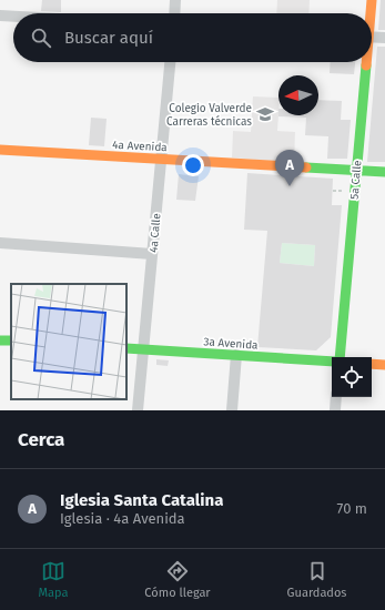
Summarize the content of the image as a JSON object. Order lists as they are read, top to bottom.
{
  "streets": {
    "street": [
      "4a Avenida",
      "5a Calle",
      "4a Calle",
      "3a Avenida"
    ]
  },
  "crossings": [
    ["4a Avenida", "5a Calle"],
    ["4a Avenida", "4a Calle"],
    ["4a Calle", "3a Avenida"]
  ],
  "places": {
    "school or university": ["Colegio Valverde Carreras técnicas"]
  },
  "north": "left",
  "page": {
    "search": "Buscar aquí",
    "pins": "A",
    "heading": "Cerca",
    "list": [
      {
        "mark": "A",
        "name": "Iglesia Santa Catalina",
        "note": "Iglesia · 4a Avenida",
        "value": "70 m"
      }
    ],
    "nav": ["Mapa", "Cómo llegar", "Guardados"]
  }
}
